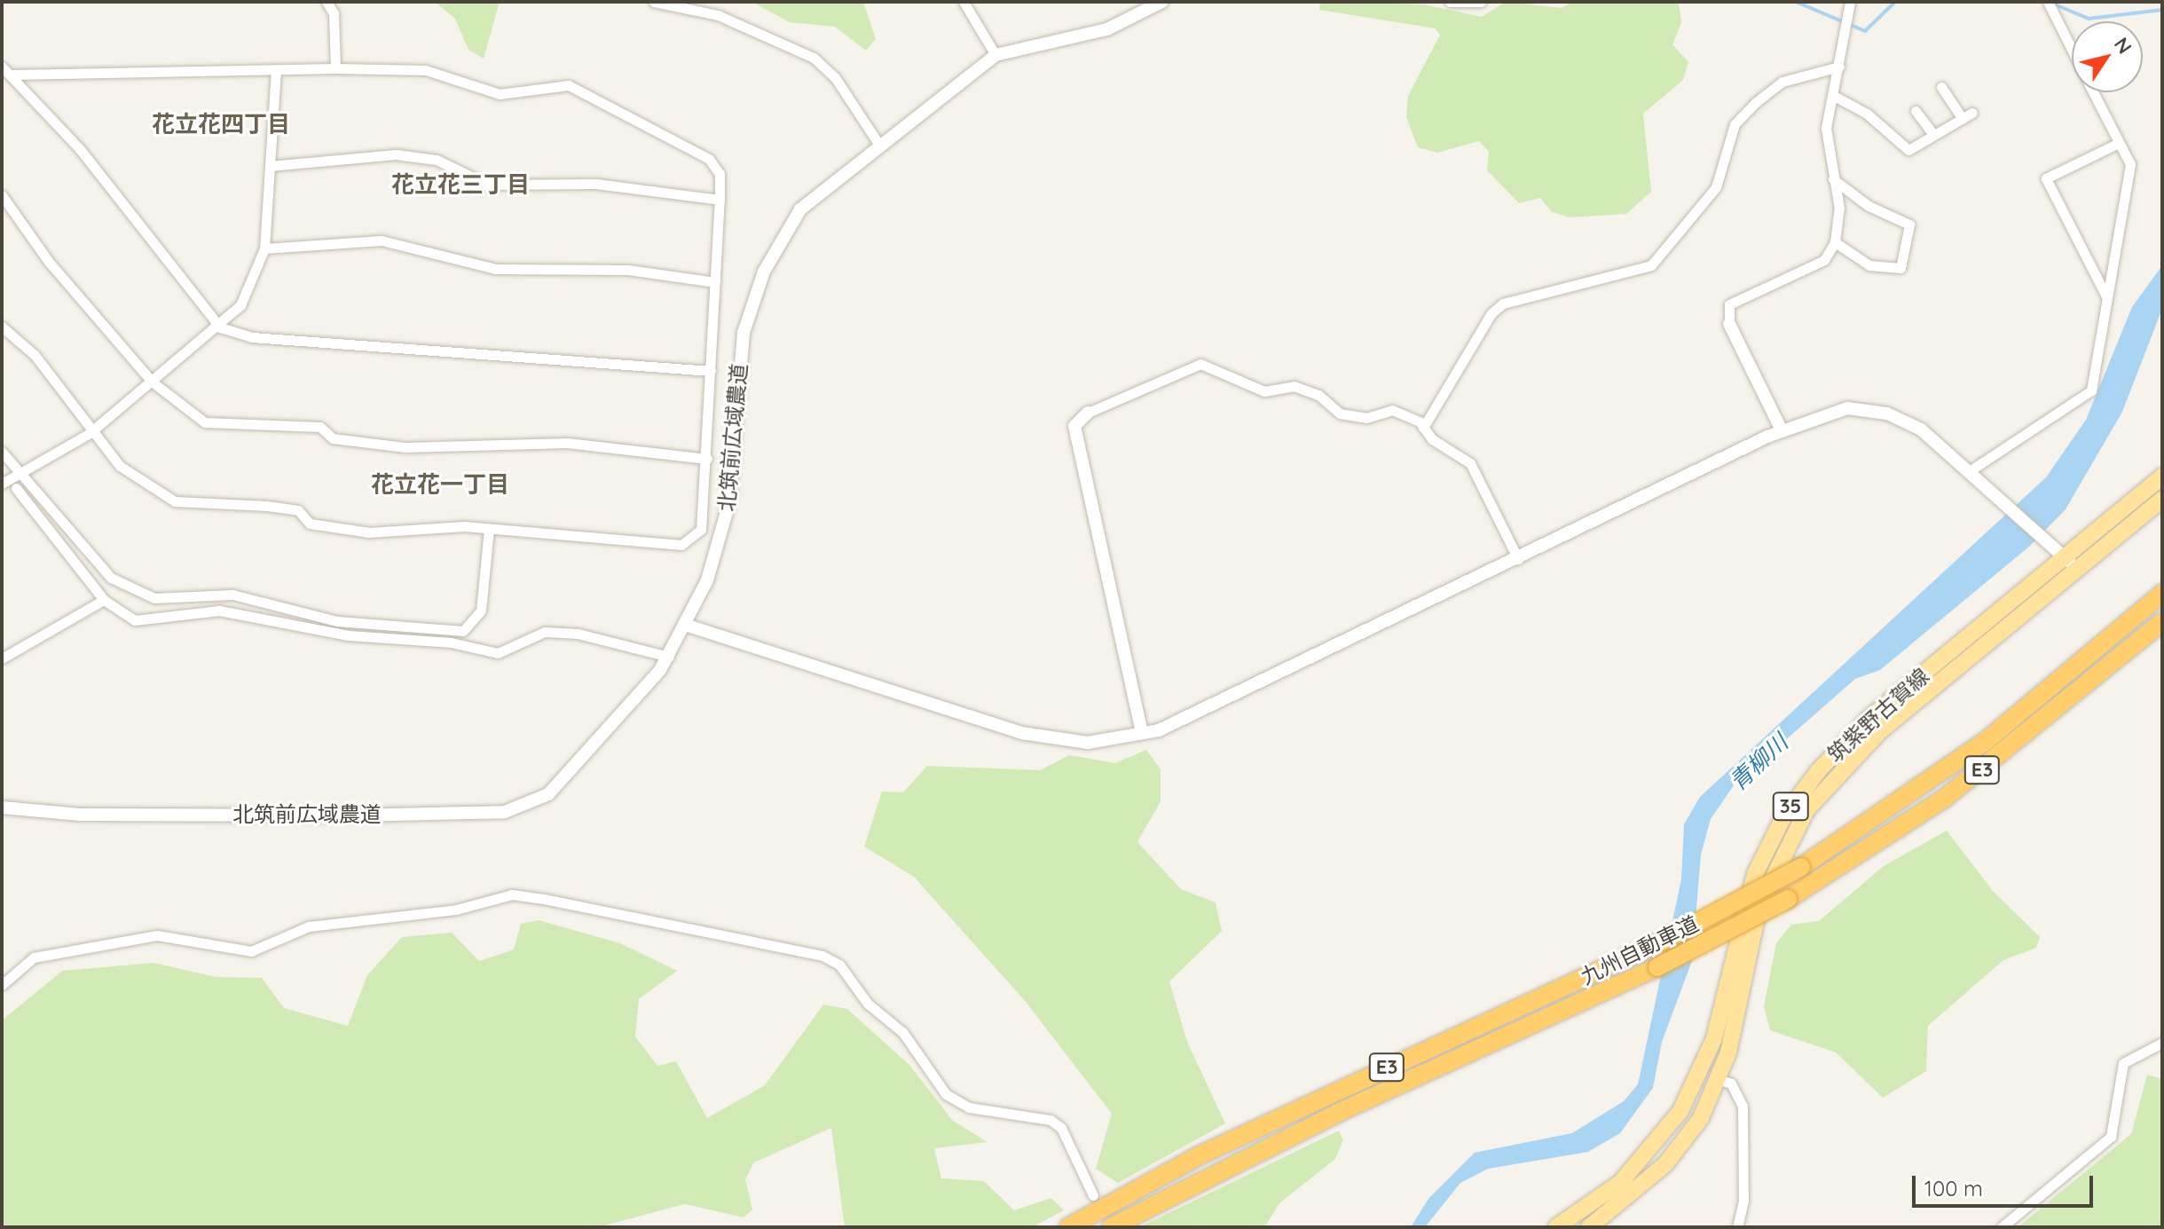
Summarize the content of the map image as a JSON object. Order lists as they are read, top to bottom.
{
  "streets": {
    "highway": ["E3", "九州自動車道"],
    "main road": ["筑紫野古賀線", "35"],
    "street": ["北筑前広域農道"]
  },
  "districts": ["花立花四丁目", "花立花三丁目", "花立花一丁目"],
  "water": ["青柳川"],
  "scale_bar": "100 m",
  "north": "top right"
}
